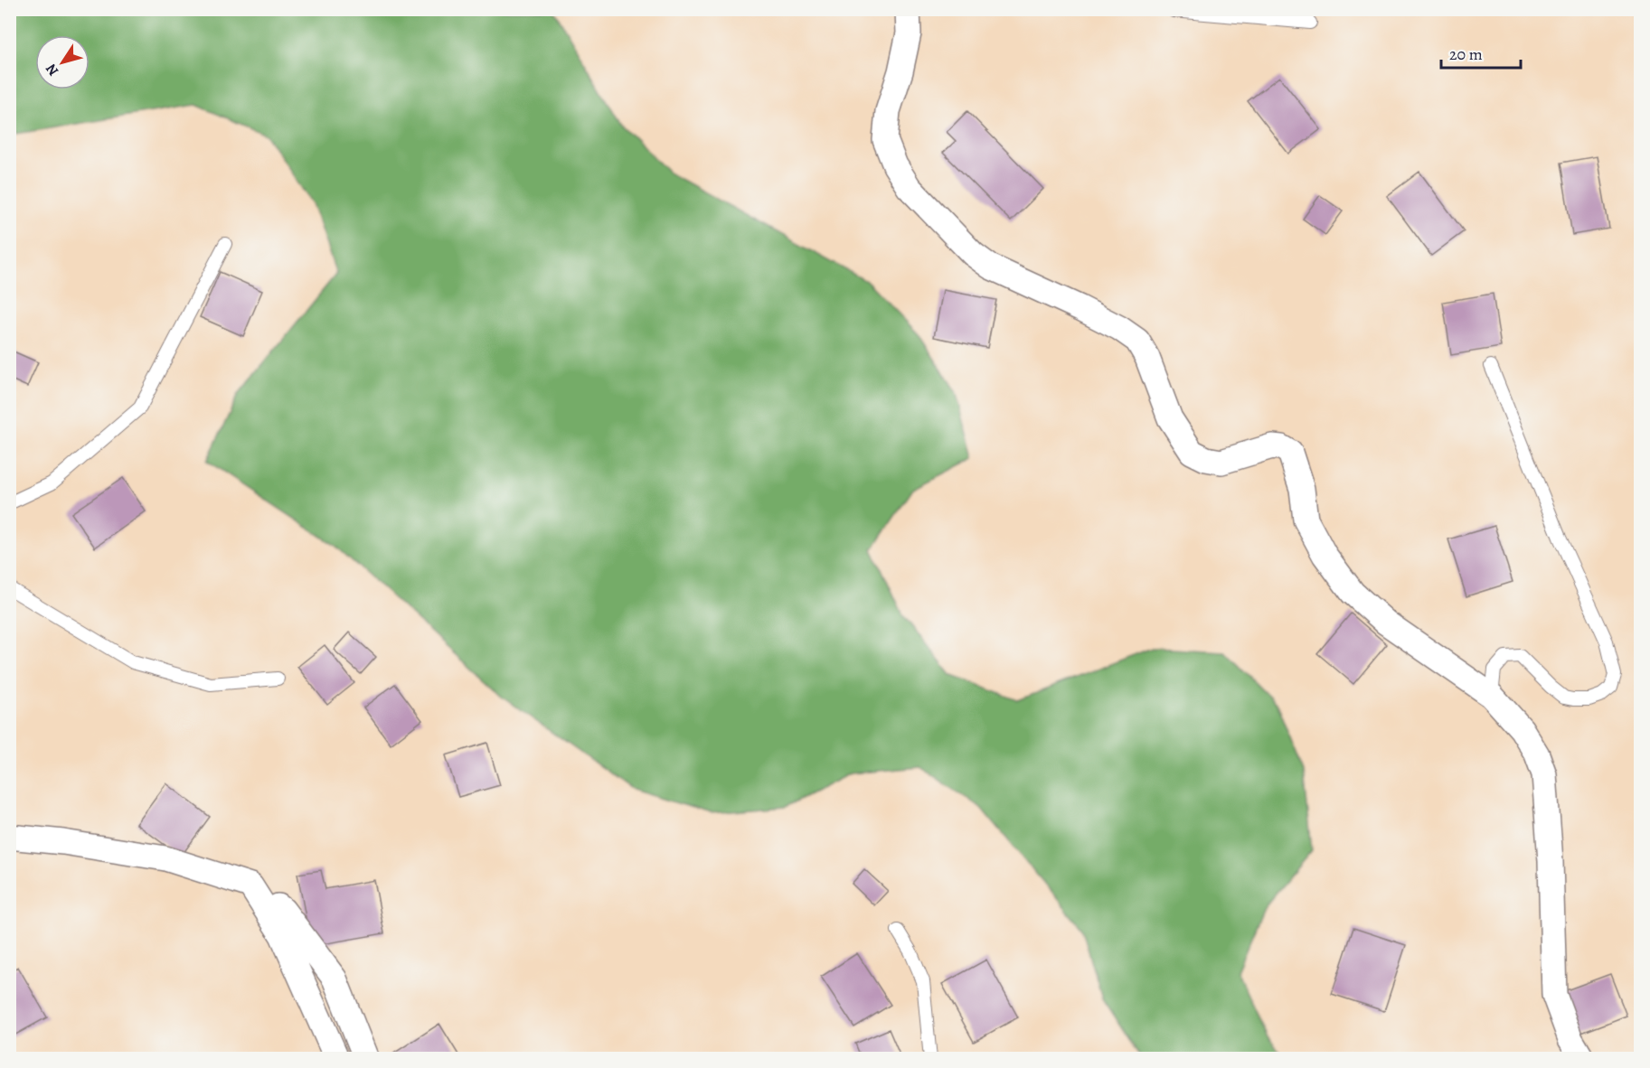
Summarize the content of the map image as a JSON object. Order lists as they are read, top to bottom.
{
  "scale_bar": "20 m",
  "north": "bottom left"
}
